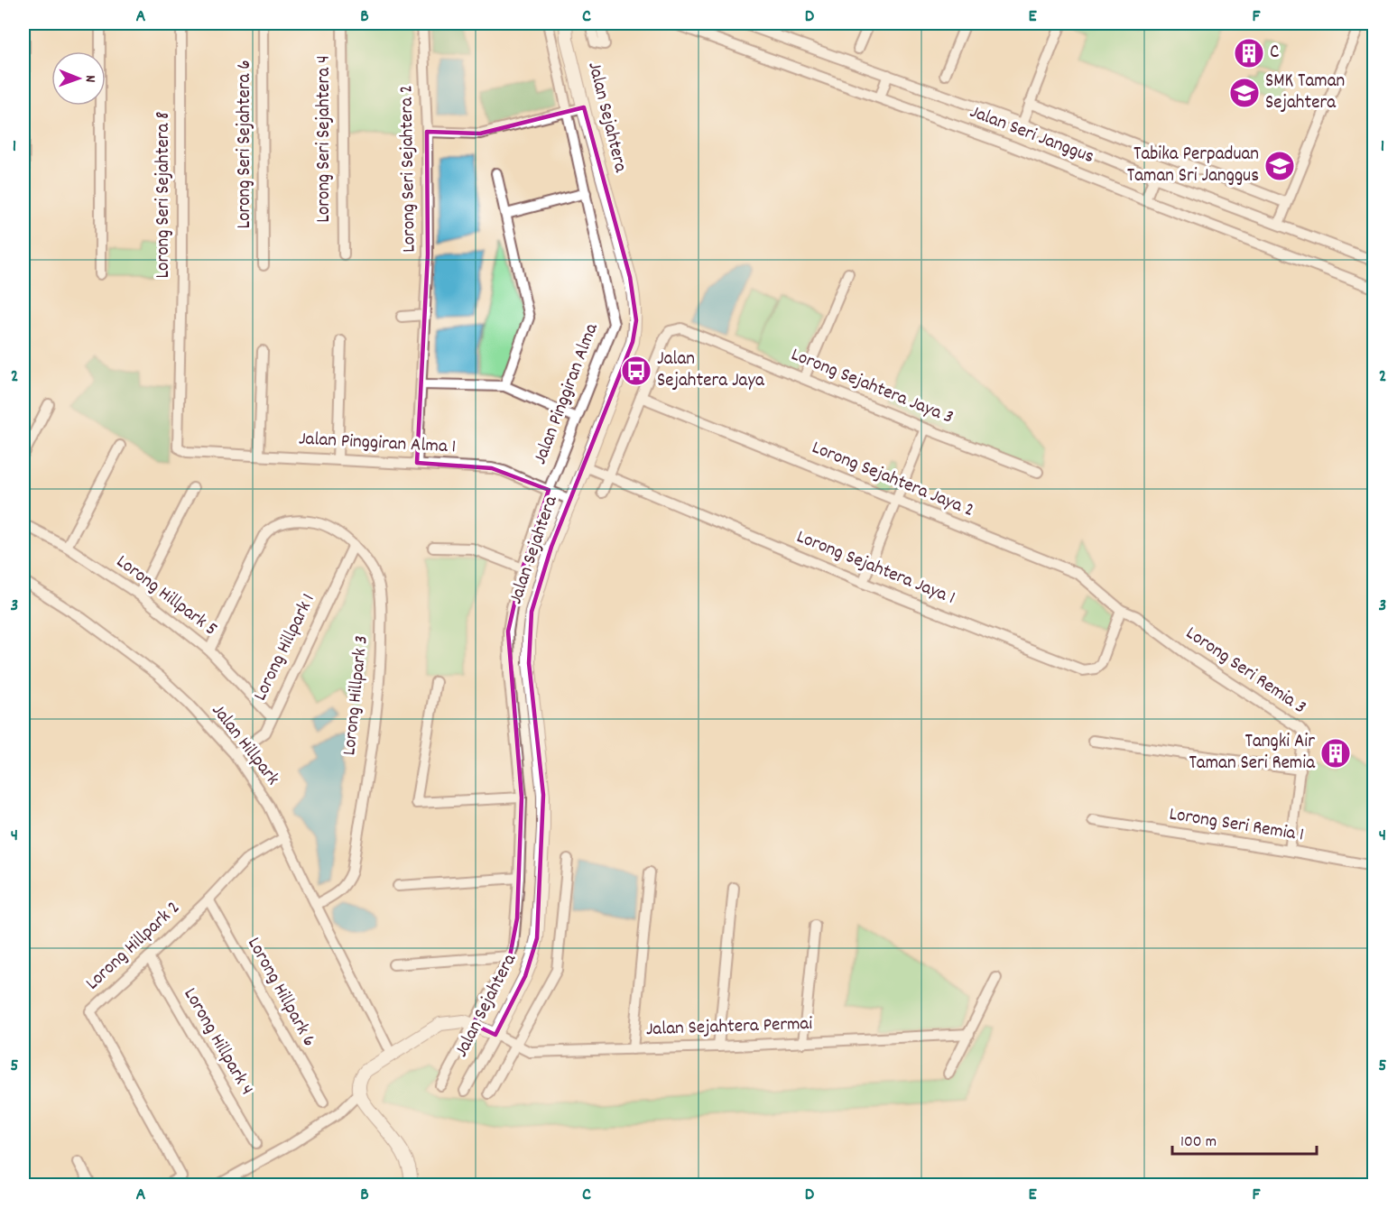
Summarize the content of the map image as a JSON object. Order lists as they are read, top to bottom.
{
  "streets": {
    "main road": ["Jalan Sejahtera"],
    "street": [
      "Jalan Seri Janggus",
      "Lorong Seri Sejahtera 4",
      "Lorong Seri Sejahtera 6",
      "Lorong Seri Sejahtera 2",
      "Lorong Seri Sejahtera 8",
      "Lorong Sejahtera Jaya 3",
      "Jalan Pinggiran Alma",
      "Jalan Pinggiran Alma 1",
      "Lorong Sejahtera Jaya 2",
      "Lorong Sejahtera Jaya 1",
      "Lorong Hillpark 5",
      "Lorong Hillpark 1",
      "Lorong Seri Remia 3",
      "Lorong Hillpark 3",
      "Jalan Hillpark",
      "Lorong Seri Remia 1",
      "Lorong Hillpark 2",
      "Lorong Hillpark 6",
      "Jalan Sejahtera Permai",
      "Lorong Hillpark 4"
    ]
  },
  "crossings": [
    ["Jalan Sejahtera", "Jalan Pinggiran Alma 1"],
    ["Jalan Sejahtera", "Lorong Sejahtera Jaya 1"],
    ["Jalan Sejahtera", "Jalan Sejahtera Permai"],
    ["Lorong Seri Sejahtera 2", "Jalan Pinggiran Alma 1"],
    ["Lorong Seri Sejahtera 8", "Jalan Pinggiran Alma 1"],
    ["Lorong Sejahtera Jaya 3", "Lorong Sejahtera Jaya 2"],
    ["Jalan Pinggiran Alma", "Jalan Pinggiran Alma 1"],
    ["Lorong Sejahtera Jaya 2", "Lorong Sejahtera Jaya 1"],
    ["Lorong Sejahtera Jaya 2", "Lorong Seri Remia 3"],
    ["Lorong Sejahtera Jaya 1", "Lorong Seri Remia 3"],
    ["Lorong Hillpark 5", "Lorong Hillpark 1"],
    ["Lorong Hillpark 5", "Lorong Hillpark 3"],
    ["Lorong Hillpark 1", "Lorong Hillpark 3"],
    ["Lorong Hillpark 1", "Jalan Hillpark"],
    ["Lorong Seri Remia 3", "Lorong Seri Remia 1"],
    ["Lorong Hillpark 3", "Jalan Hillpark"],
    ["Jalan Hillpark", "Lorong Hillpark 2"],
    ["Lorong Hillpark 2", "Lorong Hillpark 6"],
    ["Lorong Hillpark 2", "Lorong Hillpark 4"]
  ],
  "places": {
    "building": ["C", "Tangki Air Taman Seri Remia"],
    "school or university": ["SMK Taman Sejahtera", "Tabika Perpaduan Taman Sri Janggus"],
    "bus stop": ["Jalan Sejahtera Jaya"]
  },
  "scale_bar": "100 m",
  "north": "right",
  "grid": {
    "columns": [
      "A",
      "B",
      "C",
      "D",
      "E",
      "F"
    ],
    "rows": [
      "1",
      "2",
      "3",
      "4",
      "5"
    ]
  }
}
